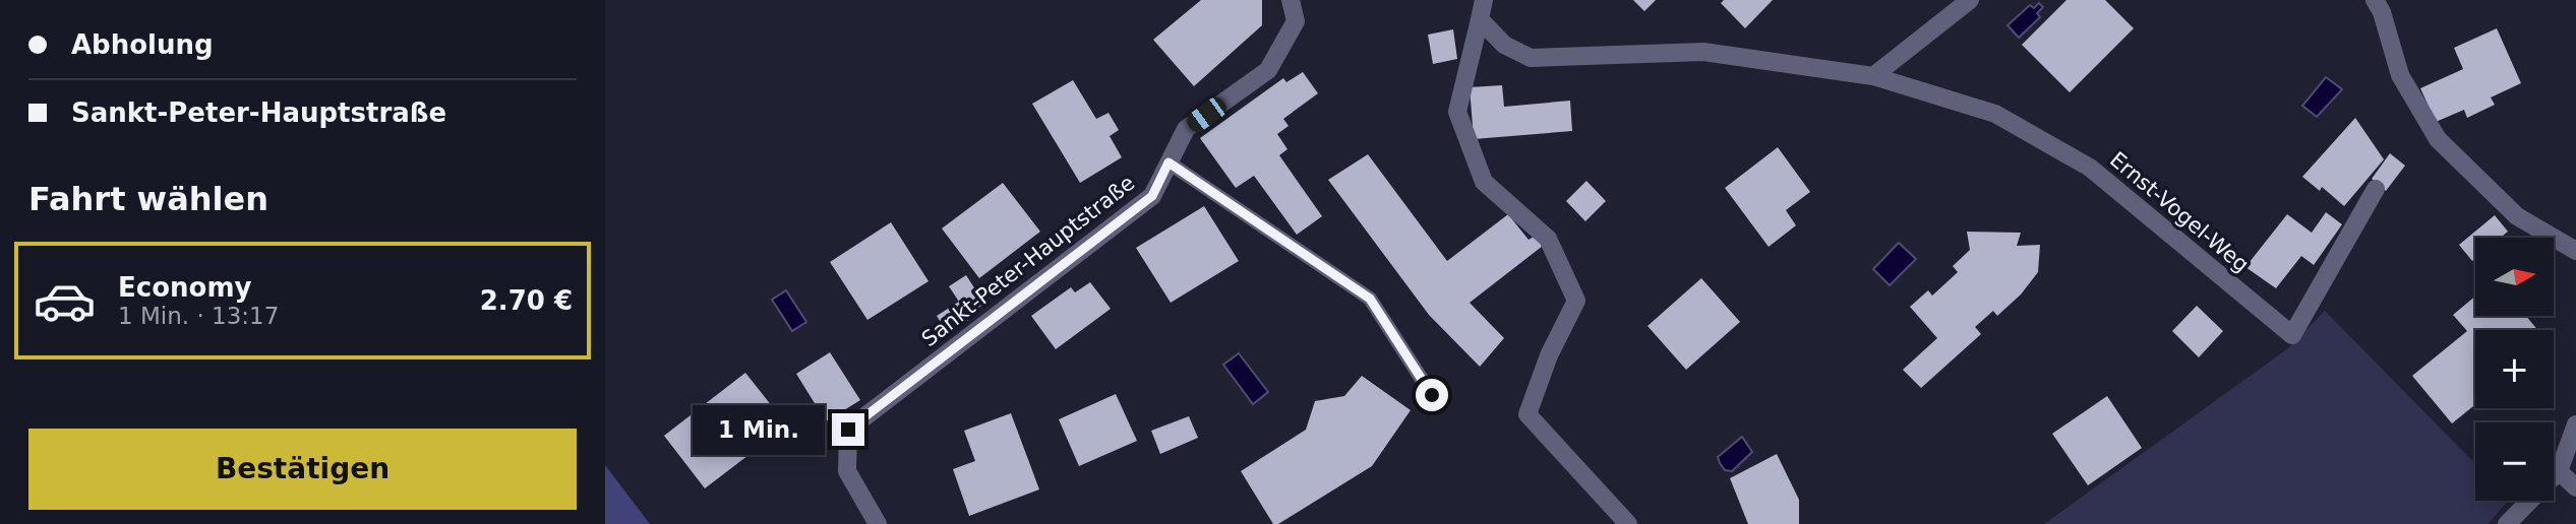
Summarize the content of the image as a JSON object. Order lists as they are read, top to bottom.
{
  "streets": {
    "street": ["Ernst-Vogel-Weg", "Sankt-Peter-Hauptstraße"]
  },
  "north": "right",
  "page": {
    "banner": ["Abholung", "Sankt-Peter-Hauptstraße"],
    "heading": "Fahrt wählen",
    "map_buttons": ["+", "−"],
    "list": [
      {
        "name": "Economy",
        "note": "1 Min. · 13:17",
        "value": "2.70 €"
      }
    ],
    "bubble": "1 Min.",
    "buttons": "Bestätigen"
  }
}
